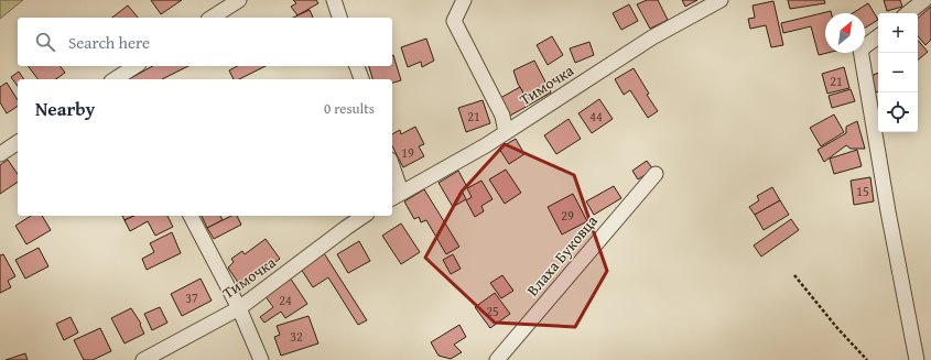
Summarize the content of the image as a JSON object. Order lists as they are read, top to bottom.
{
  "streets": {
    "street": ["Тимочка", "Влаха Буковца"]
  },
  "house_numbers": [
    "21",
    "21",
    "44",
    "19",
    "15",
    "29",
    "37",
    "24",
    "25",
    "32"
  ],
  "north": "top right",
  "page": {
    "map_buttons": ["+", "−"],
    "search": "Search here",
    "heading": ["Nearby", "0 results"]
  }
}
